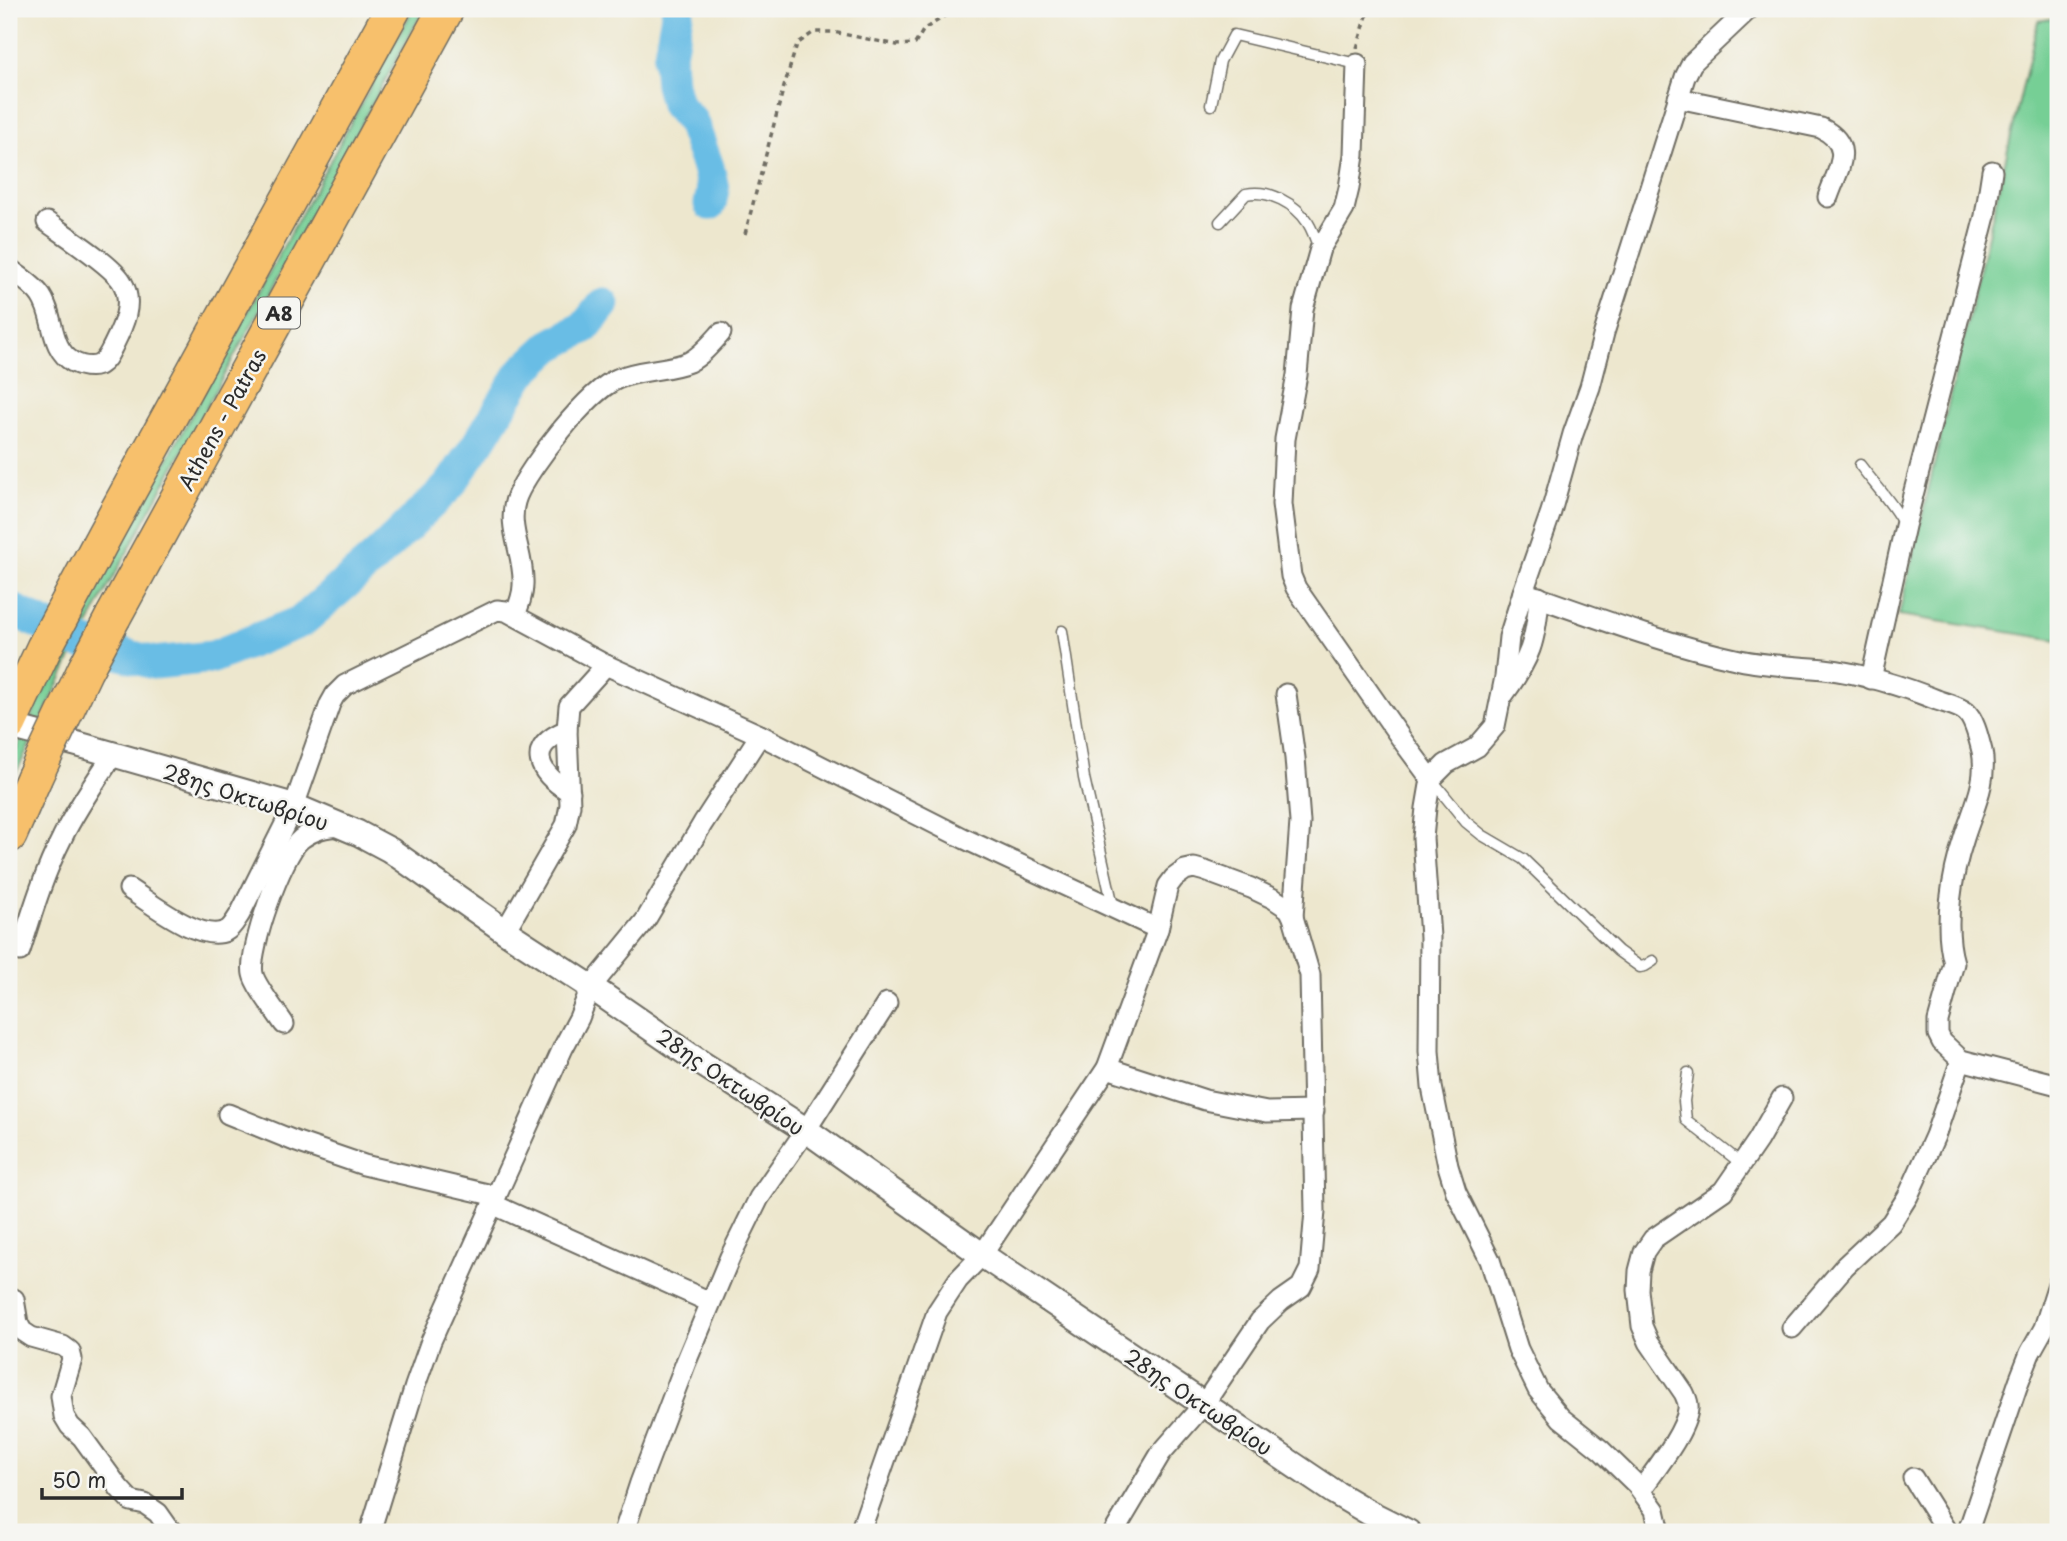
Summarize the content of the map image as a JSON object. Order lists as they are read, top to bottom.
{
  "streets": {
    "highway": ["Α8", "Athens - Patras"],
    "street": ["28ης Οκτωβρίου"]
  },
  "crossings": [
    ["Α8", "28ης Οκτωβρίου"]
  ],
  "scale_bar": "50 m"
}
